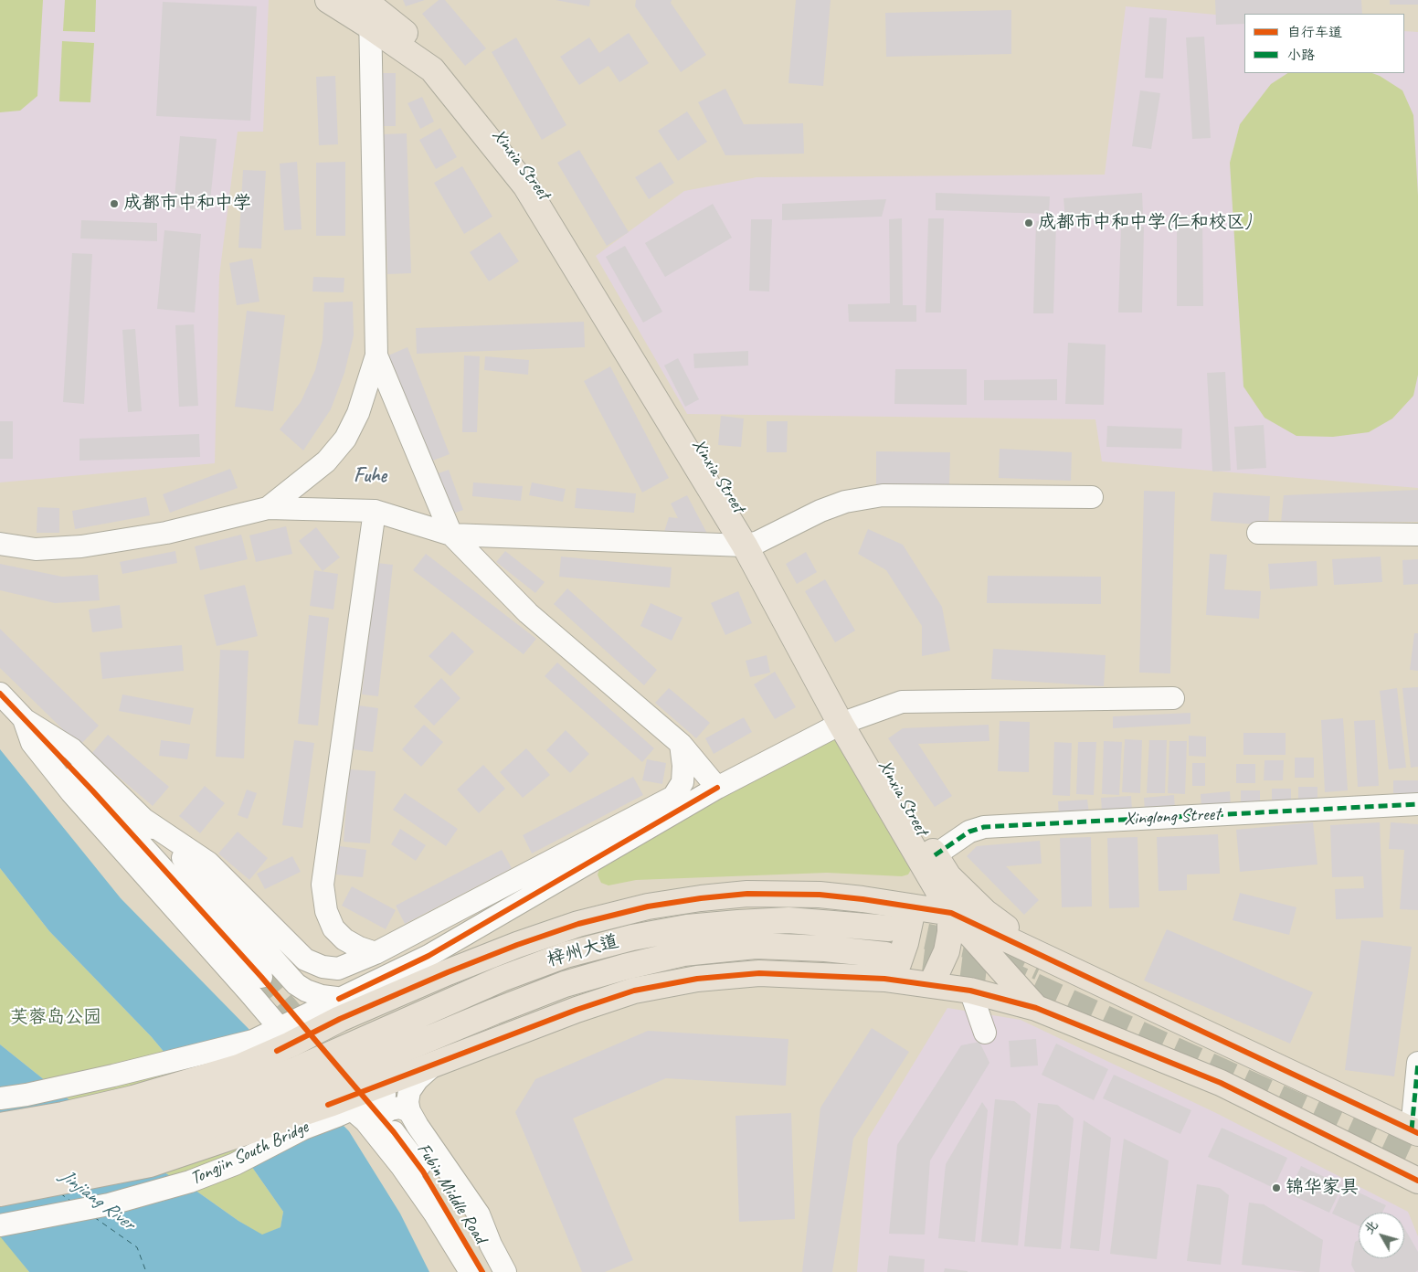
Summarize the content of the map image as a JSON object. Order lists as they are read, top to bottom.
{
  "streets": {
    "main road": ["Xinxia Street", "梓州大道", "Tongjin South Bridge"],
    "street": ["Xinglong Street", "Fubin Middle Road"]
  },
  "crossings": [
    ["Xinxia Street", "Xinglong Street"],
    ["梓州大道", "Tongjin South Bridge"]
  ],
  "districts": ["Fuhe"],
  "water": ["Jinjiang River"],
  "parks": ["芙蓉岛公园"],
  "places": ["成都市中和中学", "成都市中和中学(仁和校区)", "锦华家具"],
  "legend": ["自行车道", "小路"],
  "north": "top left"
}
